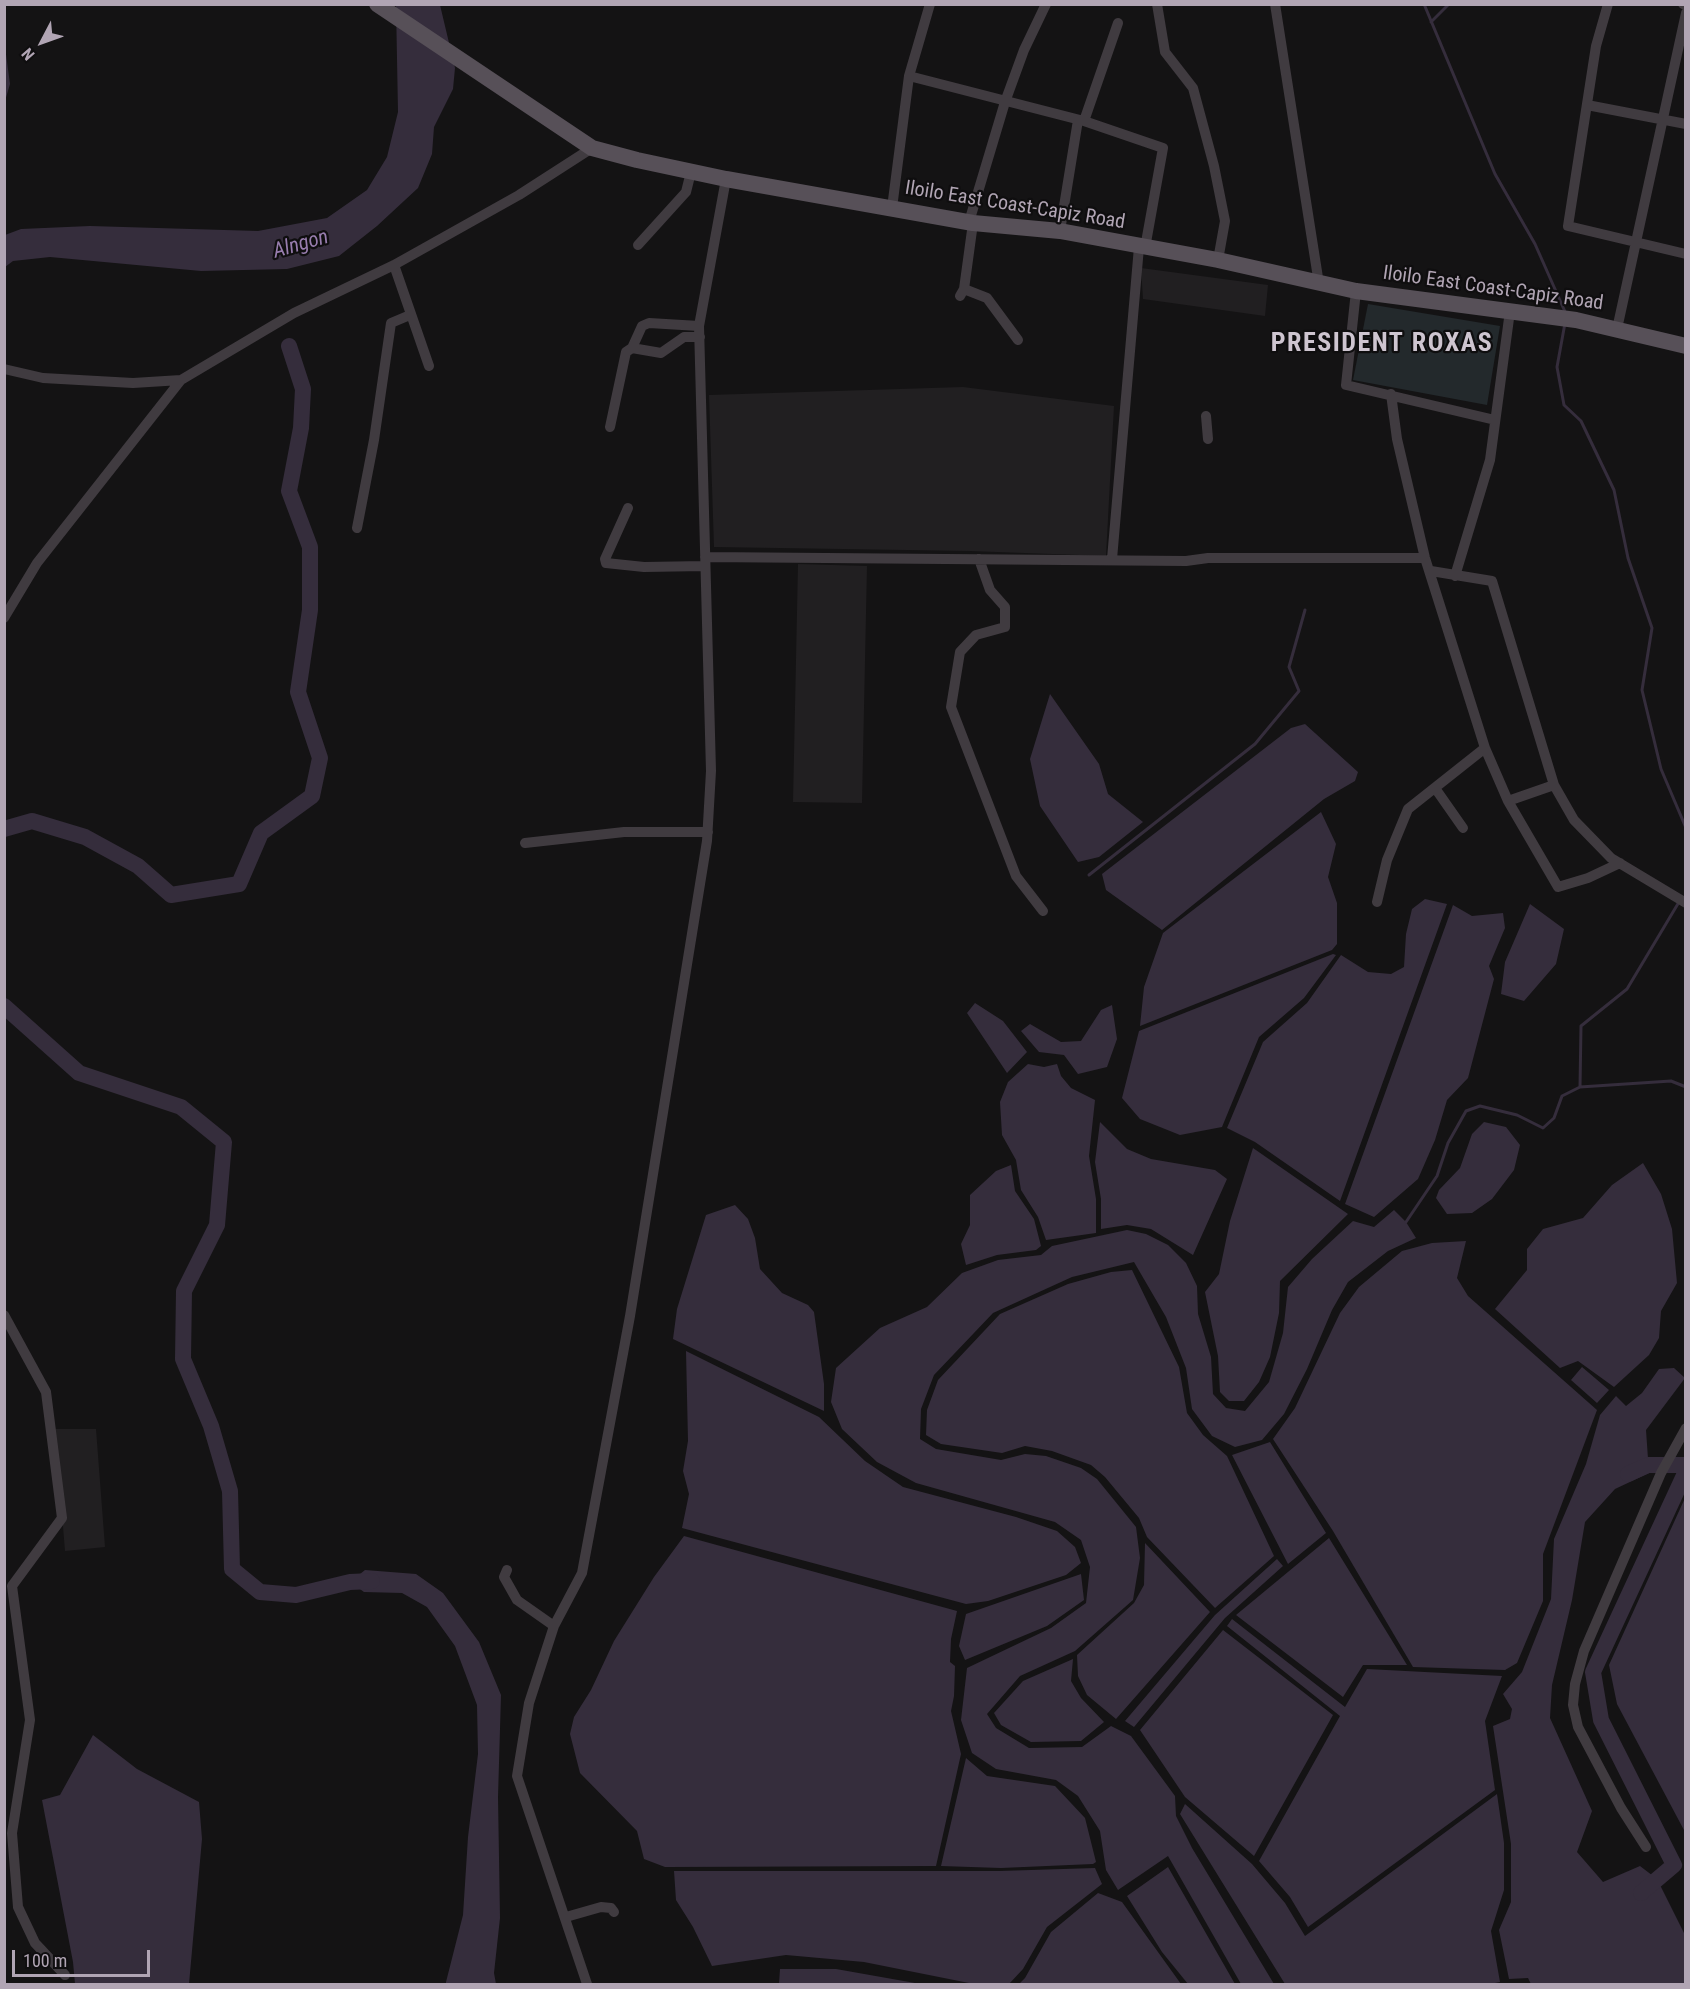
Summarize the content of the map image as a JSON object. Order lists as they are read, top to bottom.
{
  "streets": {
    "main road": ["Iloilo East Coast-Capiz Road"]
  },
  "districts": ["PRESIDENT ROXAS"],
  "water": ["Alngon"],
  "scale_bar": "100 m",
  "north": "bottom left"
}
